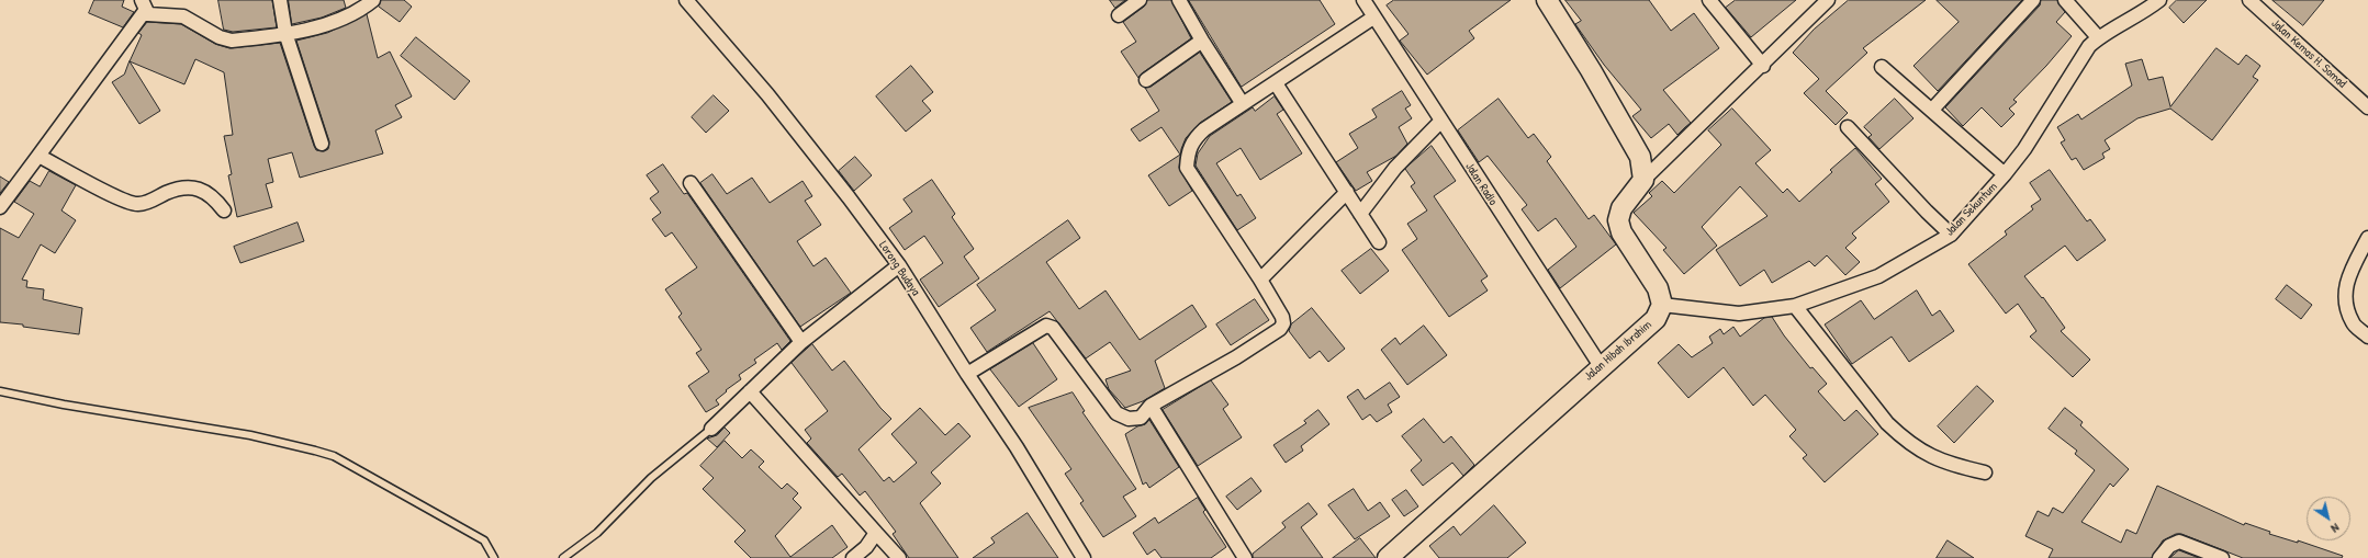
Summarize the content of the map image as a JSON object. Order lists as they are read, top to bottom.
{
  "streets": {
    "street": [
      "Jalan Kemas H. Somad",
      "Jalan Radio",
      "Jalan Sekuntum",
      "Lorong Budaya",
      "Jalan Hibah Ibrahim"
    ]
  },
  "crossings": [
    ["Jalan Radio", "Jalan Hibah Ibrahim"],
    ["Jalan Sekuntum", "Jalan Hibah Ibrahim"]
  ],
  "north": "bottom right"
}
